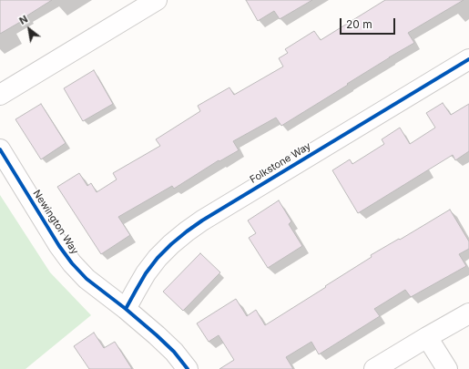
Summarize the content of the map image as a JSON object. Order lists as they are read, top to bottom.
{
  "streets": {
    "street": ["Folkstone Way", "Newington Way"]
  },
  "crossings": [
    ["Folkstone Way", "Newington Way"]
  ],
  "scale_bar": "20 m",
  "north": "top left"
}
